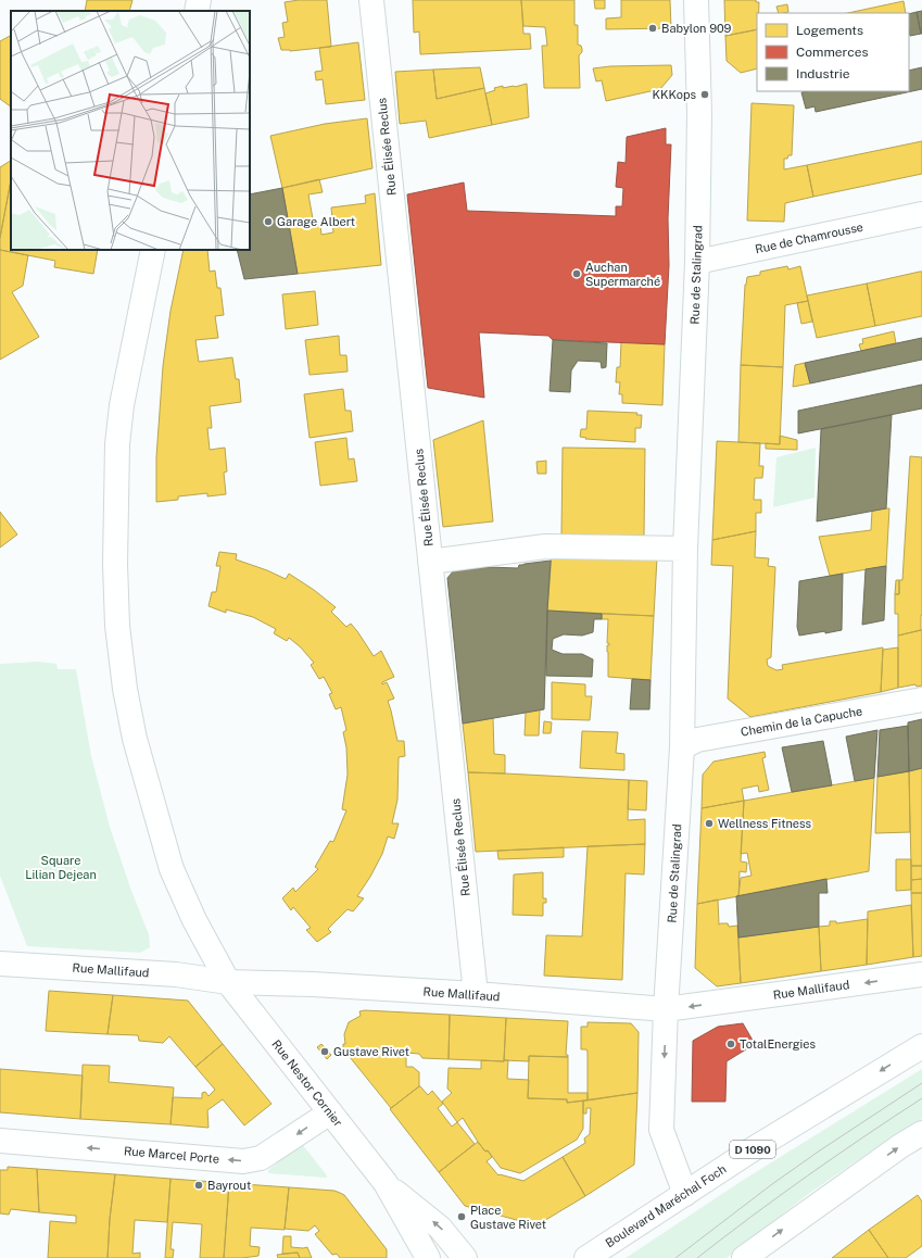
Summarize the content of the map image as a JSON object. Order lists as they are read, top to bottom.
{
  "streets": {
    "street": [
      "Rue Élisée Reclus",
      "Rue de Chamrousse",
      "Rue de Stalingrad",
      "Chemin de la Capuche",
      "Rue Mallifaud",
      "Rue Nestor Cornier",
      "D 1090",
      "Rue Marcel Porte",
      "Boulevard Maréchal Foch"
    ]
  },
  "crossings": [
    ["Rue Élisée Reclus", "Rue Mallifaud"],
    ["Rue de Chamrousse", "Rue de Stalingrad"],
    ["Rue de Stalingrad", "Chemin de la Capuche"],
    ["Rue de Stalingrad", "Rue Mallifaud"],
    ["Rue de Stalingrad", "Boulevard Maréchal Foch"],
    ["Rue Mallifaud", "Rue Nestor Cornier"],
    ["Rue Nestor Cornier", "Rue Marcel Porte"]
  ],
  "one_way": ["Rue Marcel Porte"],
  "parks": ["Square Lilian Dejean"],
  "places": [
    "Babylon 909",
    "KKKops",
    "Garage Albert",
    "Auchan Supermarché",
    "Wellness Fitness",
    "TotalEnergies",
    "Gustave Rivet",
    "Bayrout",
    "Place Gustave Rivet"
  ],
  "legend": ["Logements", "Commerces", "Industrie"]
}
